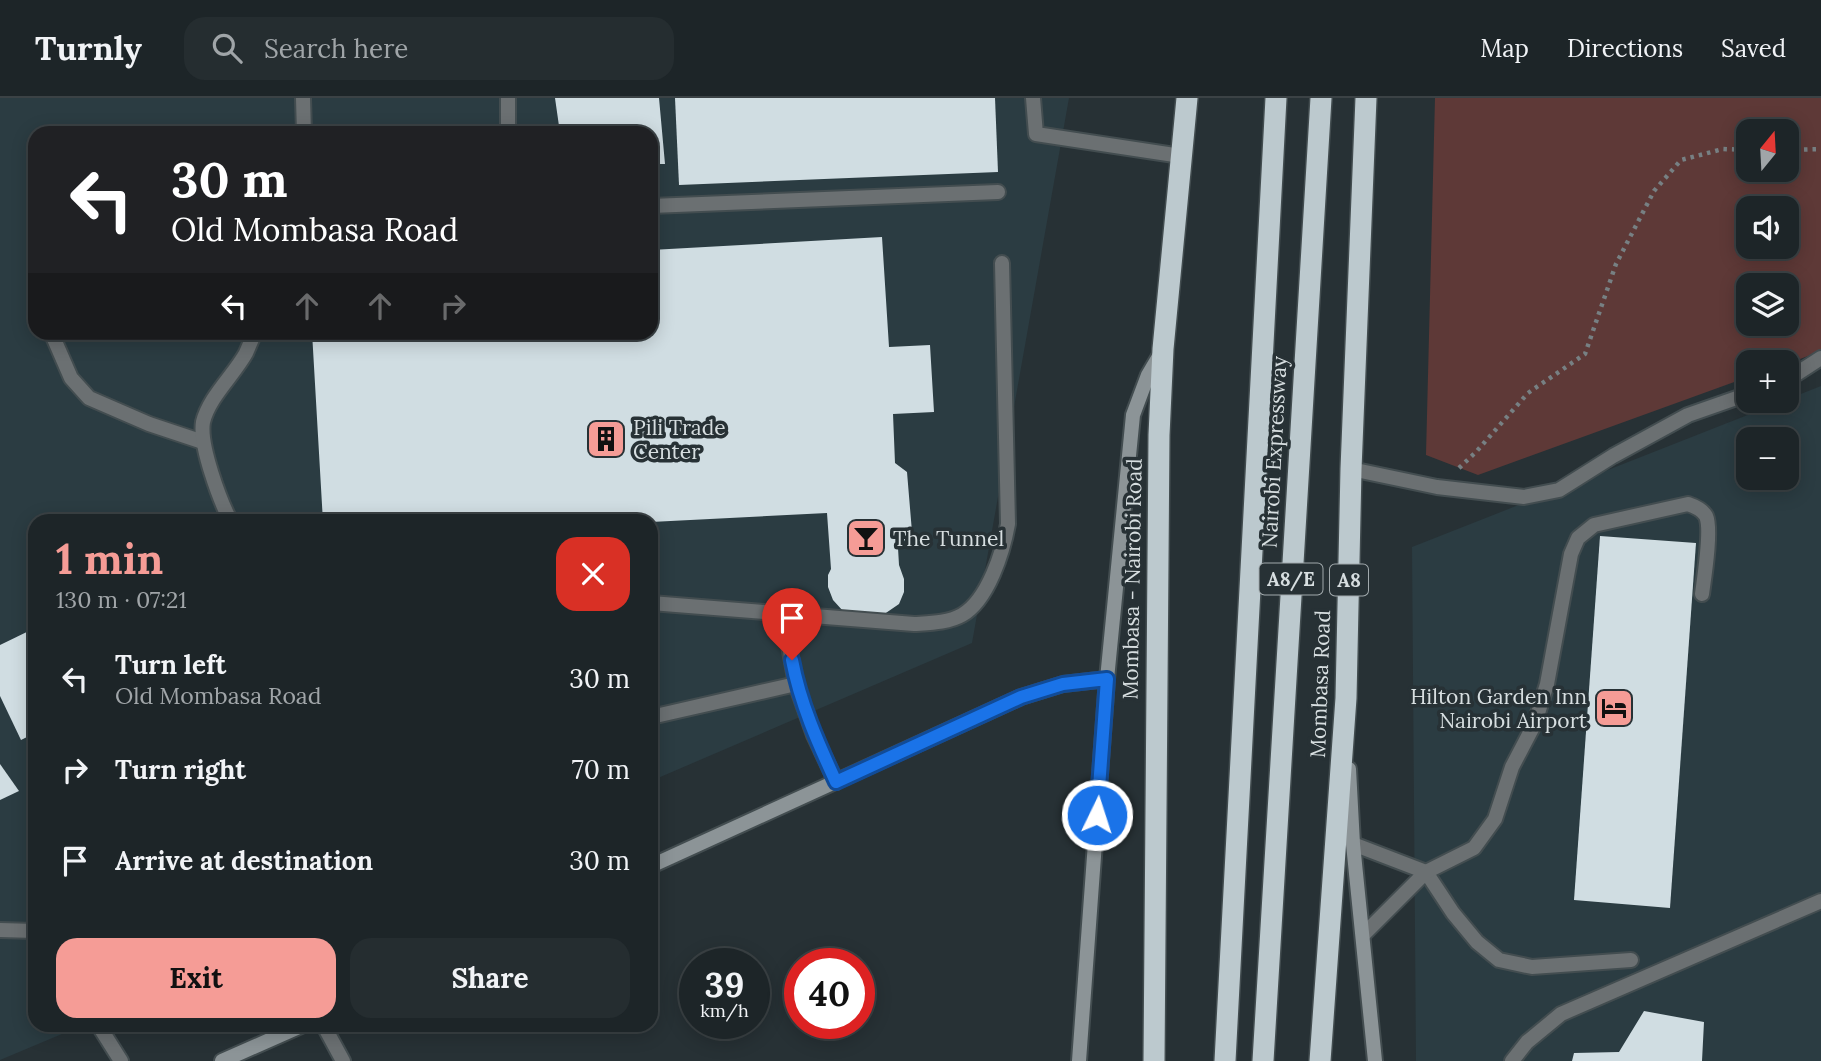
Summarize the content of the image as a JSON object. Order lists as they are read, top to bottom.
{
  "streets": {
    "highway": [
      "Nairobi Expressway",
      "Mombasa - Nairobi Road",
      "A8/E",
      "A8",
      "Mombasa Road"
    ]
  },
  "places": {
    "building": ["Pili Trade Center"],
    "bar": ["The Tunnel"],
    "hotel": ["Hilton Garden Inn Nairobi Airport"]
  },
  "north": "top",
  "page": {
    "header": "Turnly",
    "search": "Search here",
    "nav": ["Map", "Directions", "Saved"],
    "map_buttons": ["+", "−"],
    "turn": ["30 m", "Old Mombasa Road"],
    "heading": ["1 min", "130 m · 07:21"],
    "list": [
      {
        "name": "Turn left",
        "note": "Old Mombasa Road",
        "value": "30 m"
      },
      {
        "name": "Turn right",
        "value": "70 m"
      },
      {
        "name": "Arrive at destination",
        "value": "30 m"
      }
    ],
    "buttons": ["Exit", "Share"],
    "speed": "39 km/h",
    "limit": "40"
  }
}
